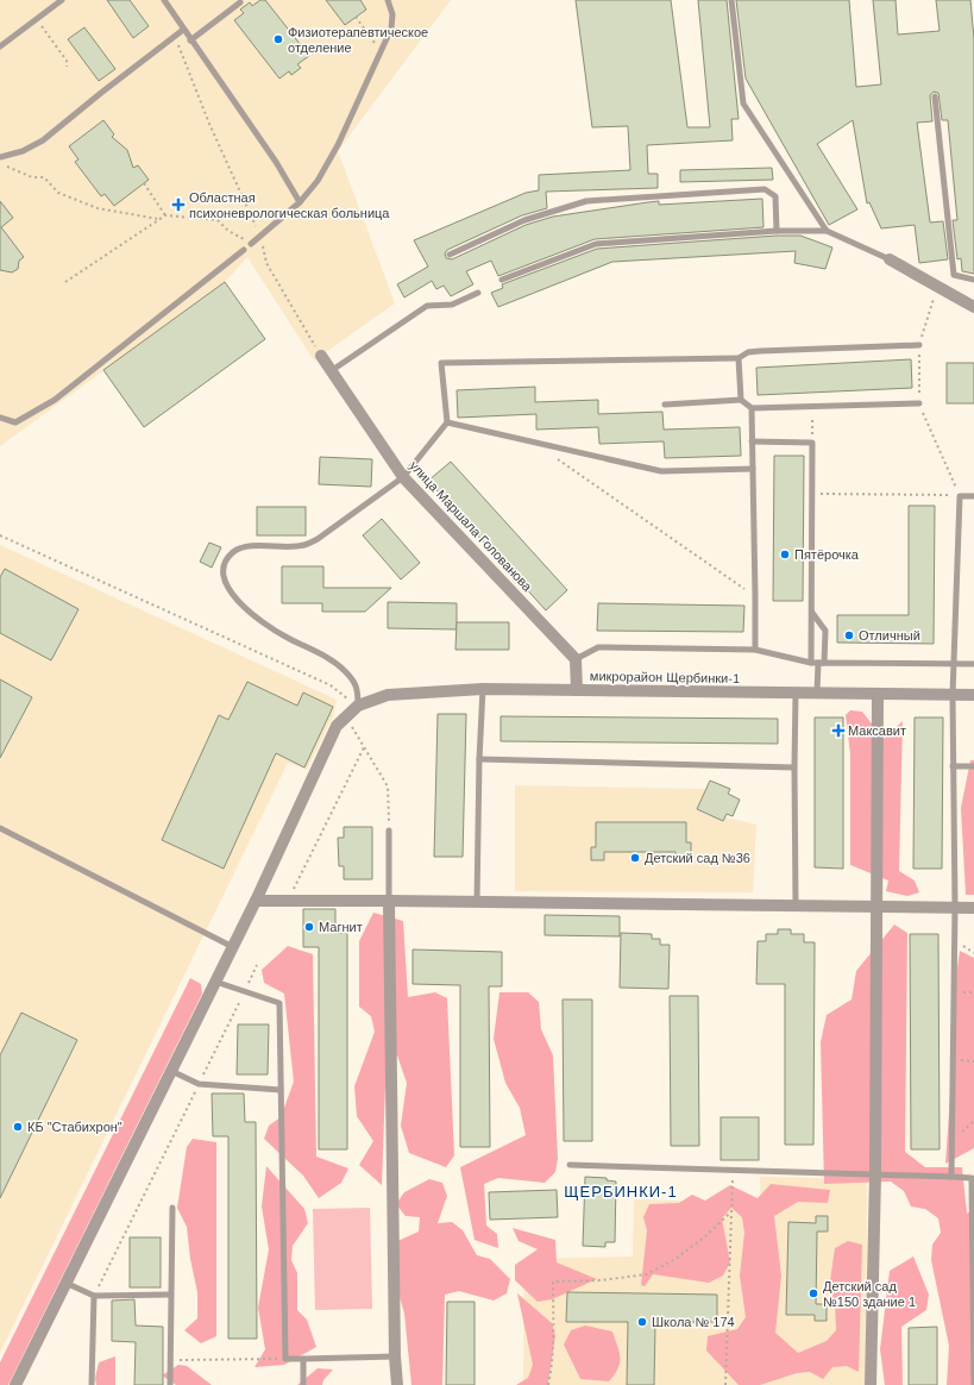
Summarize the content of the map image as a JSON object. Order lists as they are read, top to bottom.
{
  "streets": {
    "street": ["улица Маршала Голованова", "микрорайон Щербинки-1"]
  },
  "districts": ["ЩЕРБИНКИ-1"],
  "places": {
    "other": [
      "Физиотерапевтическое отделение",
      "Пятёрочка",
      "Отличный",
      "Детский сад №36",
      "Магнит",
      "КБ \"Стабихрон\"",
      "Детский сад №150 здание 1",
      "Школа № 174"
    ],
    "health": ["Областная психоневрологическая больница", "Максавит"]
  }
}
